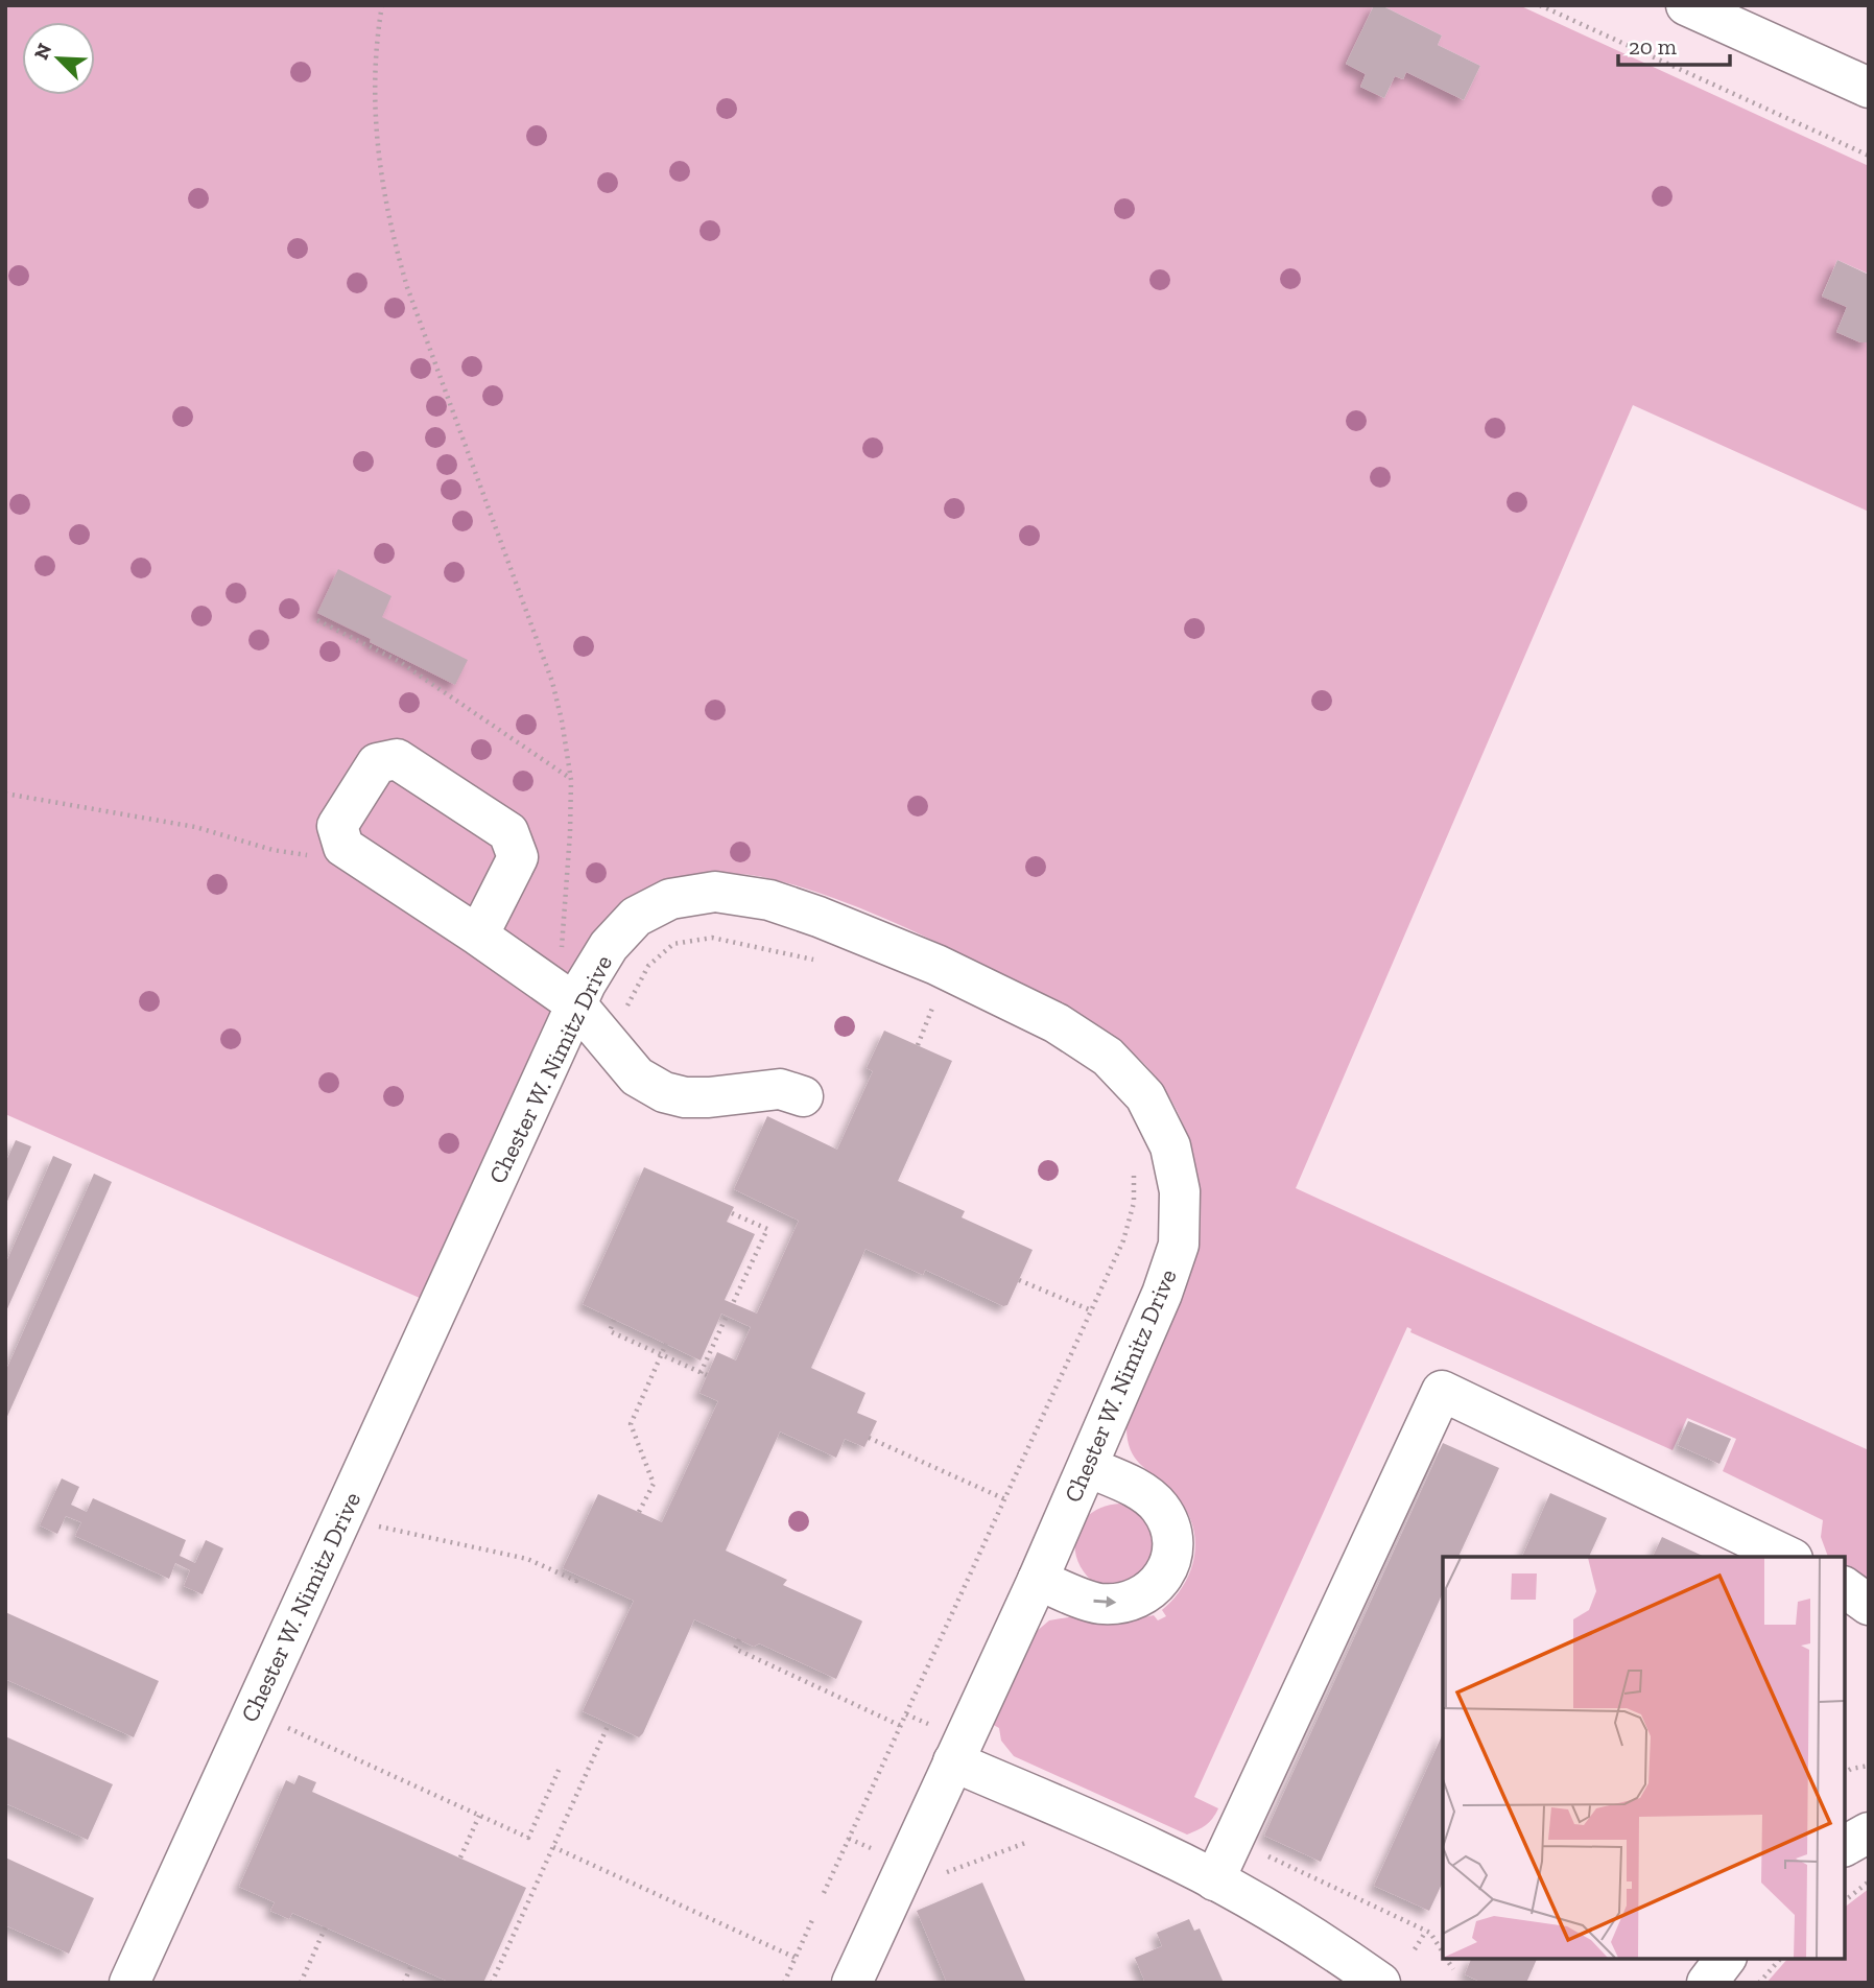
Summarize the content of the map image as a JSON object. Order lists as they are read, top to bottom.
{
  "streets": {
    "street": ["Chester W. Nimitz Drive"]
  },
  "scale_bar": "20 m",
  "north": "top left"
}
